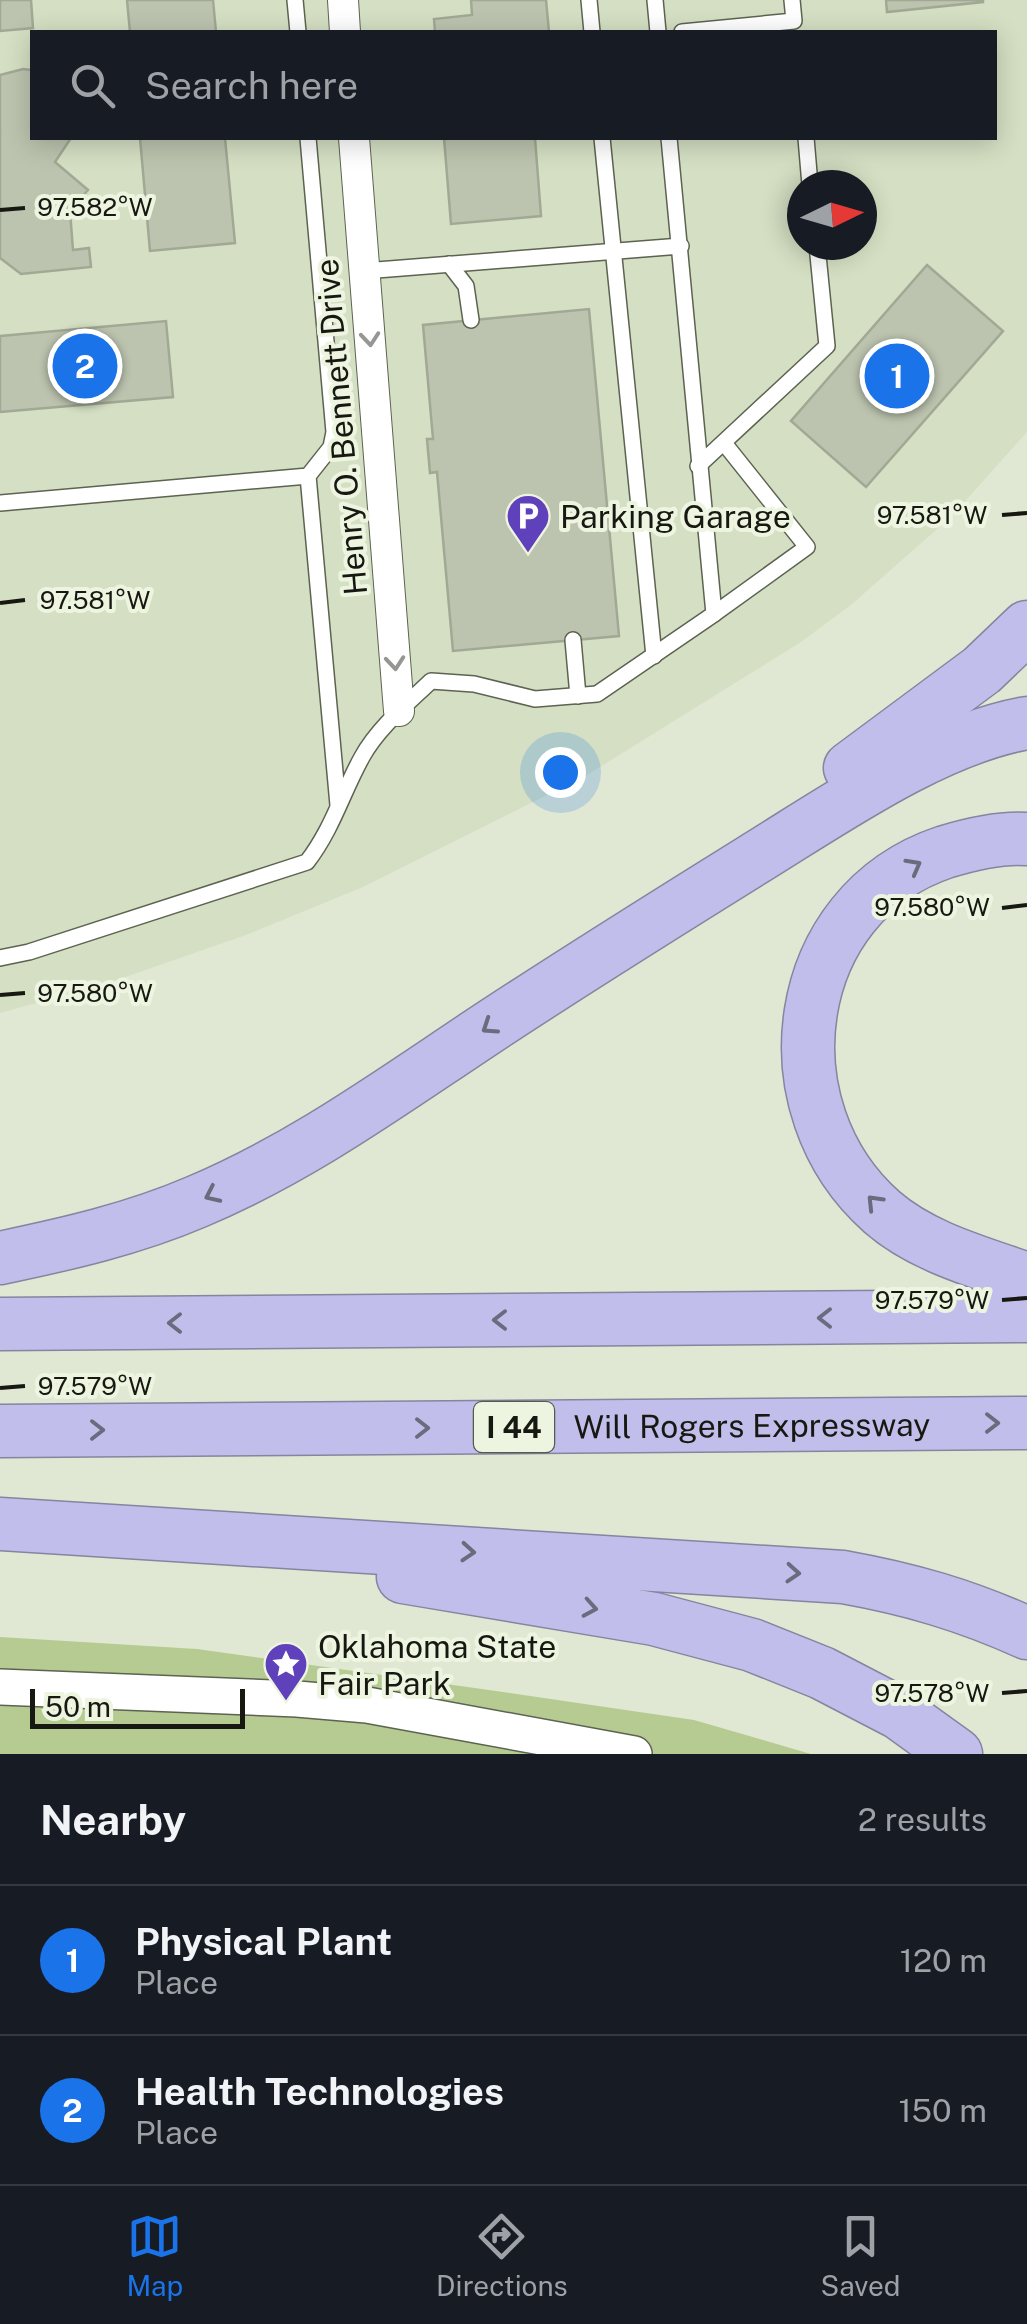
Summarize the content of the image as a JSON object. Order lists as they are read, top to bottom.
{
  "streets": {
    "highway": ["Will Rogers Expressway", "I 44"],
    "street": ["Henry O. Bennett Drive"]
  },
  "one_way": ["Henry O. Bennett Drive"],
  "places": {
    "parking": ["Parking Garage"],
    "place": ["Oklahoma State Fair Park"]
  },
  "scale_bar": "50 m",
  "north": "right",
  "page": {
    "search": "Search here",
    "pins": ["2", "1"],
    "scale": "50 m",
    "heading": ["Nearby", "2 results"],
    "list": [
      {
        "mark": "1",
        "name": "Physical Plant",
        "note": "Place",
        "value": "120 m"
      },
      {
        "mark": "2",
        "name": "Health Technologies",
        "note": "Place",
        "value": "150 m"
      }
    ],
    "nav": ["Map", "Directions", "Saved"]
  },
  "coordinates": [
    "97.582°W",
    "97.581°W",
    "97.580°W",
    "97.579°W",
    "97.578°W"
  ]
}
